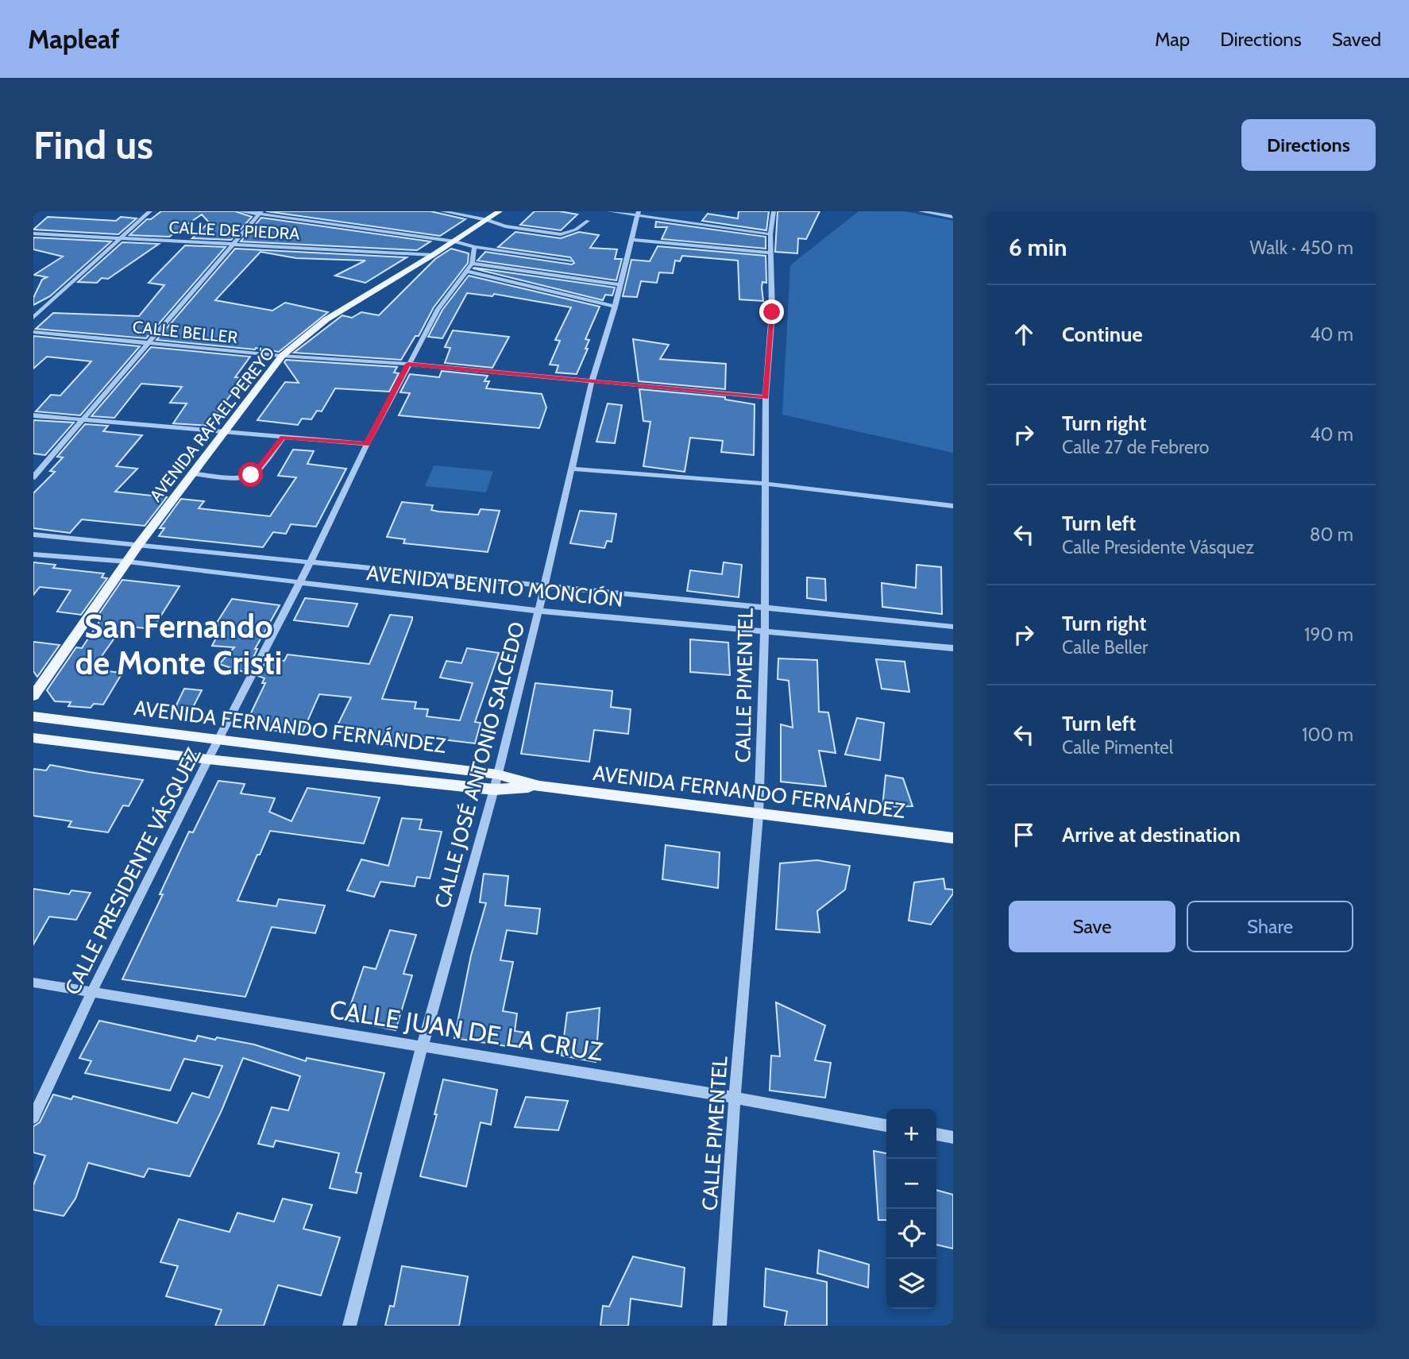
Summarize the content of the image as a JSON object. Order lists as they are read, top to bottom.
{
  "streets": {
    "main road": ["AVENIDA RAFAEL PEREYÓ", "AVENIDA FERNANDO FERNÁNDEZ"],
    "street": [
      "CALLE DE PIEDRA",
      "CALLE BELLER",
      "AVENIDA BENITO MONCIÓN",
      "CALLE PIMENTEL",
      "CALLE JOSÉ ANTONIO SALCEDO",
      "CALLE PRESIDENTE VÁSQUEZ",
      "CALLE JUAN DE LA CRUZ"
    ]
  },
  "crossings": [
    ["CALLE DE PIEDRA", "AVENIDA RAFAEL PEREYÓ"],
    ["CALLE BELLER", "AVENIDA RAFAEL PEREYÓ"],
    ["CALLE BELLER", "CALLE PIMENTEL"],
    ["CALLE BELLER", "CALLE JOSÉ ANTONIO SALCEDO"],
    ["CALLE BELLER", "CALLE PRESIDENTE VÁSQUEZ"],
    ["AVENIDA RAFAEL PEREYÓ", "AVENIDA BENITO MONCIÓN"],
    ["AVENIDA BENITO MONCIÓN", "CALLE PIMENTEL"],
    ["AVENIDA BENITO MONCIÓN", "CALLE JOSÉ ANTONIO SALCEDO"],
    ["AVENIDA BENITO MONCIÓN", "CALLE PRESIDENTE VÁSQUEZ"],
    ["CALLE PIMENTEL", "AVENIDA FERNANDO FERNÁNDEZ"],
    ["CALLE PIMENTEL", "CALLE JUAN DE LA CRUZ"],
    ["AVENIDA FERNANDO FERNÁNDEZ", "CALLE JOSÉ ANTONIO SALCEDO"],
    ["AVENIDA FERNANDO FERNÁNDEZ", "CALLE PRESIDENTE VÁSQUEZ"],
    ["CALLE JOSÉ ANTONIO SALCEDO", "CALLE JUAN DE LA CRUZ"],
    ["CALLE PRESIDENTE VÁSQUEZ", "CALLE JUAN DE LA CRUZ"]
  ],
  "districts": ["San Fernando de Monte Cristi"],
  "page": {
    "header": "Mapleaf",
    "nav": ["Map", "Directions", "Saved"],
    "buttons": [
      "Directions",
      ["Save", "Share"]
    ],
    "title": "Find us",
    "heading": ["6 min", "Walk · 450 m"],
    "list": [
      ["Continue", "40 m"],
      ["Turn right", "Calle 27 de Febrero", "40 m"],
      ["Turn left", "Calle Presidente Vásquez", "80 m"],
      ["Turn right", "Calle Beller", "190 m"],
      ["Turn left", "Calle Pimentel", "100 m"],
      "Arrive at destination"
    ],
    "map_buttons": ["+", "−"]
  }
}
